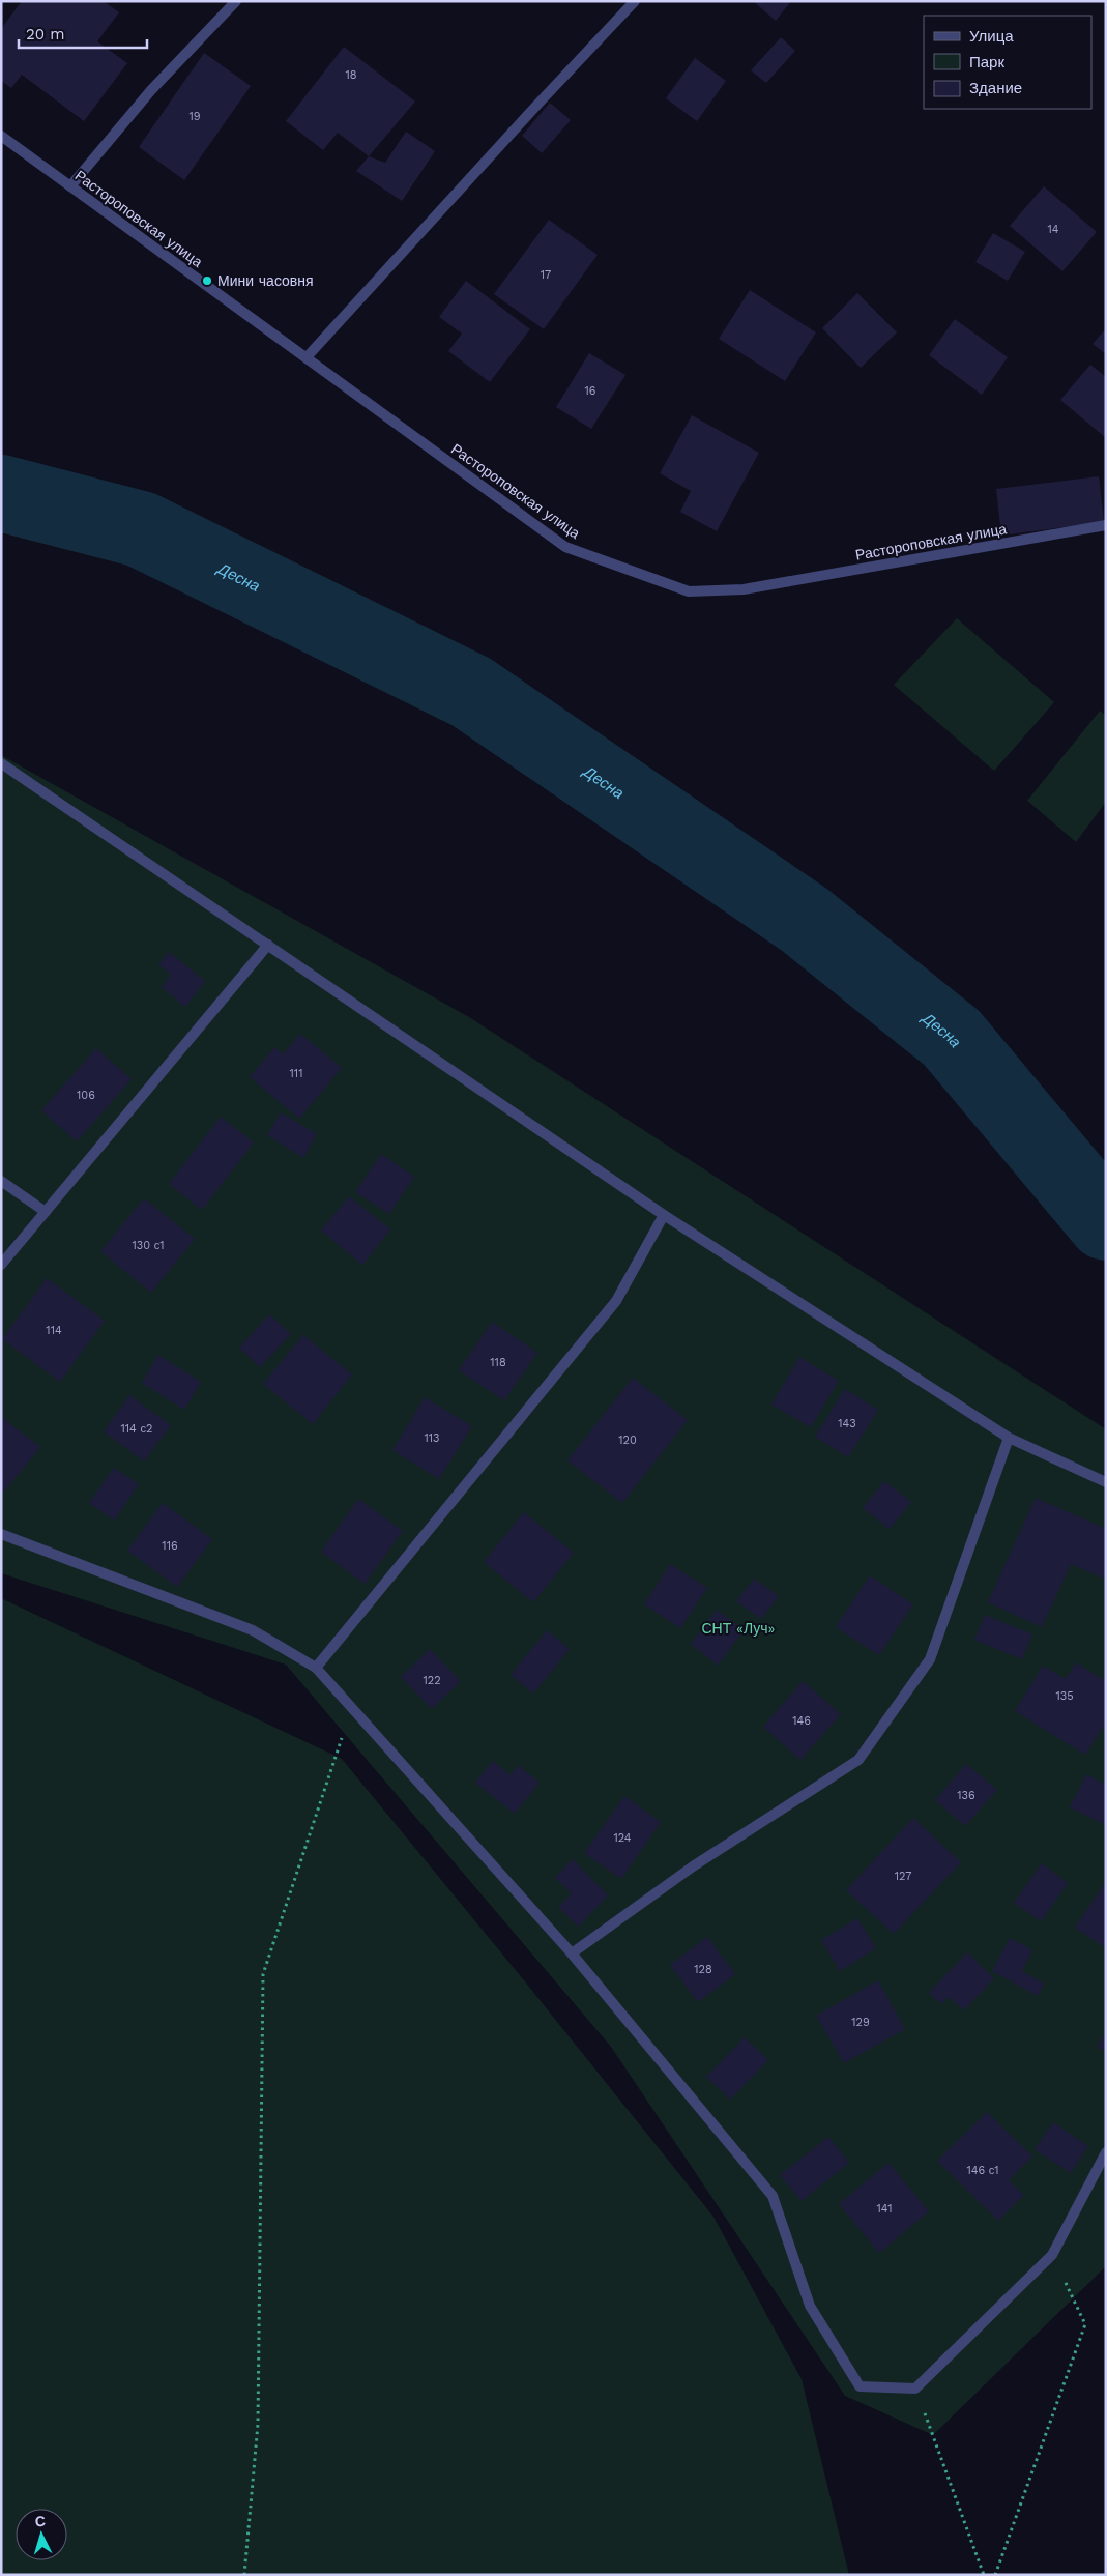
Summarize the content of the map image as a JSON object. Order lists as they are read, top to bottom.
{
  "streets": {
    "street": ["Растороповская улица"]
  },
  "water": ["Десна"],
  "parks": ["СНТ «Луч»"],
  "places": ["Мини часовня"],
  "house_numbers": [
    "18",
    "19",
    "14",
    "17",
    "16",
    "111",
    "106",
    "130 с1",
    "114",
    "118",
    "143",
    "114 с2",
    "113",
    "120",
    "116",
    "122",
    "135",
    "146",
    "136",
    "124",
    "127",
    "128",
    "129",
    "146 с1",
    "141"
  ],
  "legend": ["Улица", "Парк", "Здание"],
  "scale_bar": "20 m",
  "north": "top"
}
